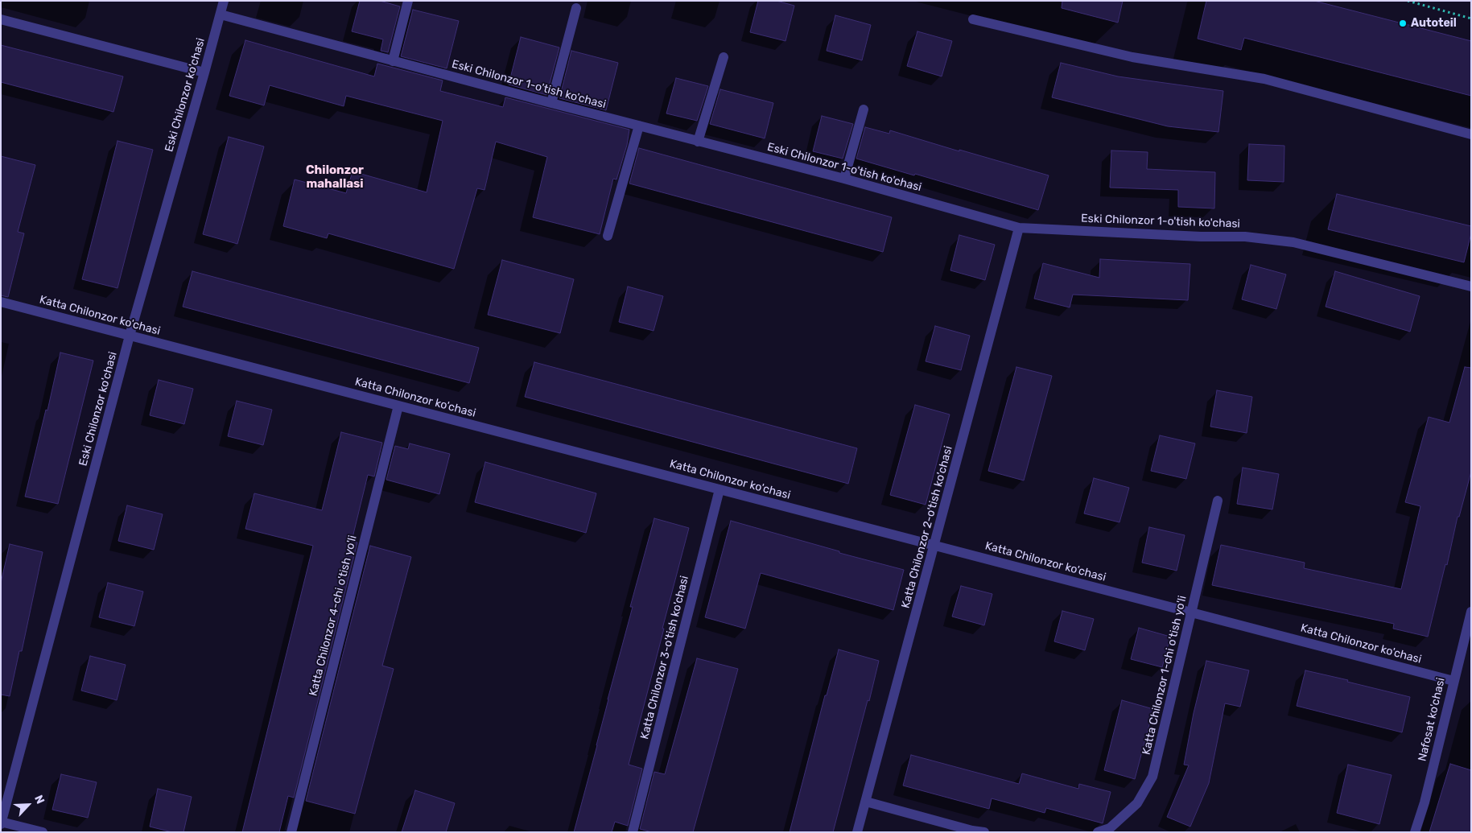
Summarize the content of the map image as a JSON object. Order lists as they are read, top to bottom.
{
  "streets": {
    "street": [
      "Eski Chilonzor 1-o'tish ko'chasi",
      "Eski Chilonzor ko'chasi",
      "Katta Chilonzor ko'chasi",
      "Katta Chilonzor 2-o'tish ko'chasi",
      "Katta Chilonzor 4-chi o'tish yo'li",
      "Katta Chilonzor 3-o'tish ko'chasi",
      "Katta Chilonzor 1-chi o'tish yo'li",
      "Nafosat ko'chasi"
    ]
  },
  "crossings": [
    ["Eski Chilonzor 1-o'tish ko'chasi", "Eski Chilonzor ko'chasi"],
    ["Eski Chilonzor 1-o'tish ko'chasi", "Katta Chilonzor 2-o'tish ko'chasi"],
    ["Eski Chilonzor ko'chasi", "Katta Chilonzor ko'chasi"],
    ["Katta Chilonzor ko'chasi", "Katta Chilonzor 2-o'tish ko'chasi"],
    ["Katta Chilonzor ko'chasi", "Katta Chilonzor 4-chi o'tish yo'li"],
    ["Katta Chilonzor ko'chasi", "Katta Chilonzor 3-o'tish ko'chasi"],
    ["Katta Chilonzor ko'chasi", "Katta Chilonzor 1-chi o'tish yo'li"],
    ["Katta Chilonzor ko'chasi", "Nafosat ko'chasi"]
  ],
  "districts": ["Chilonzor mahallasi"],
  "places": ["Autoteil"],
  "north": "top right"
}
